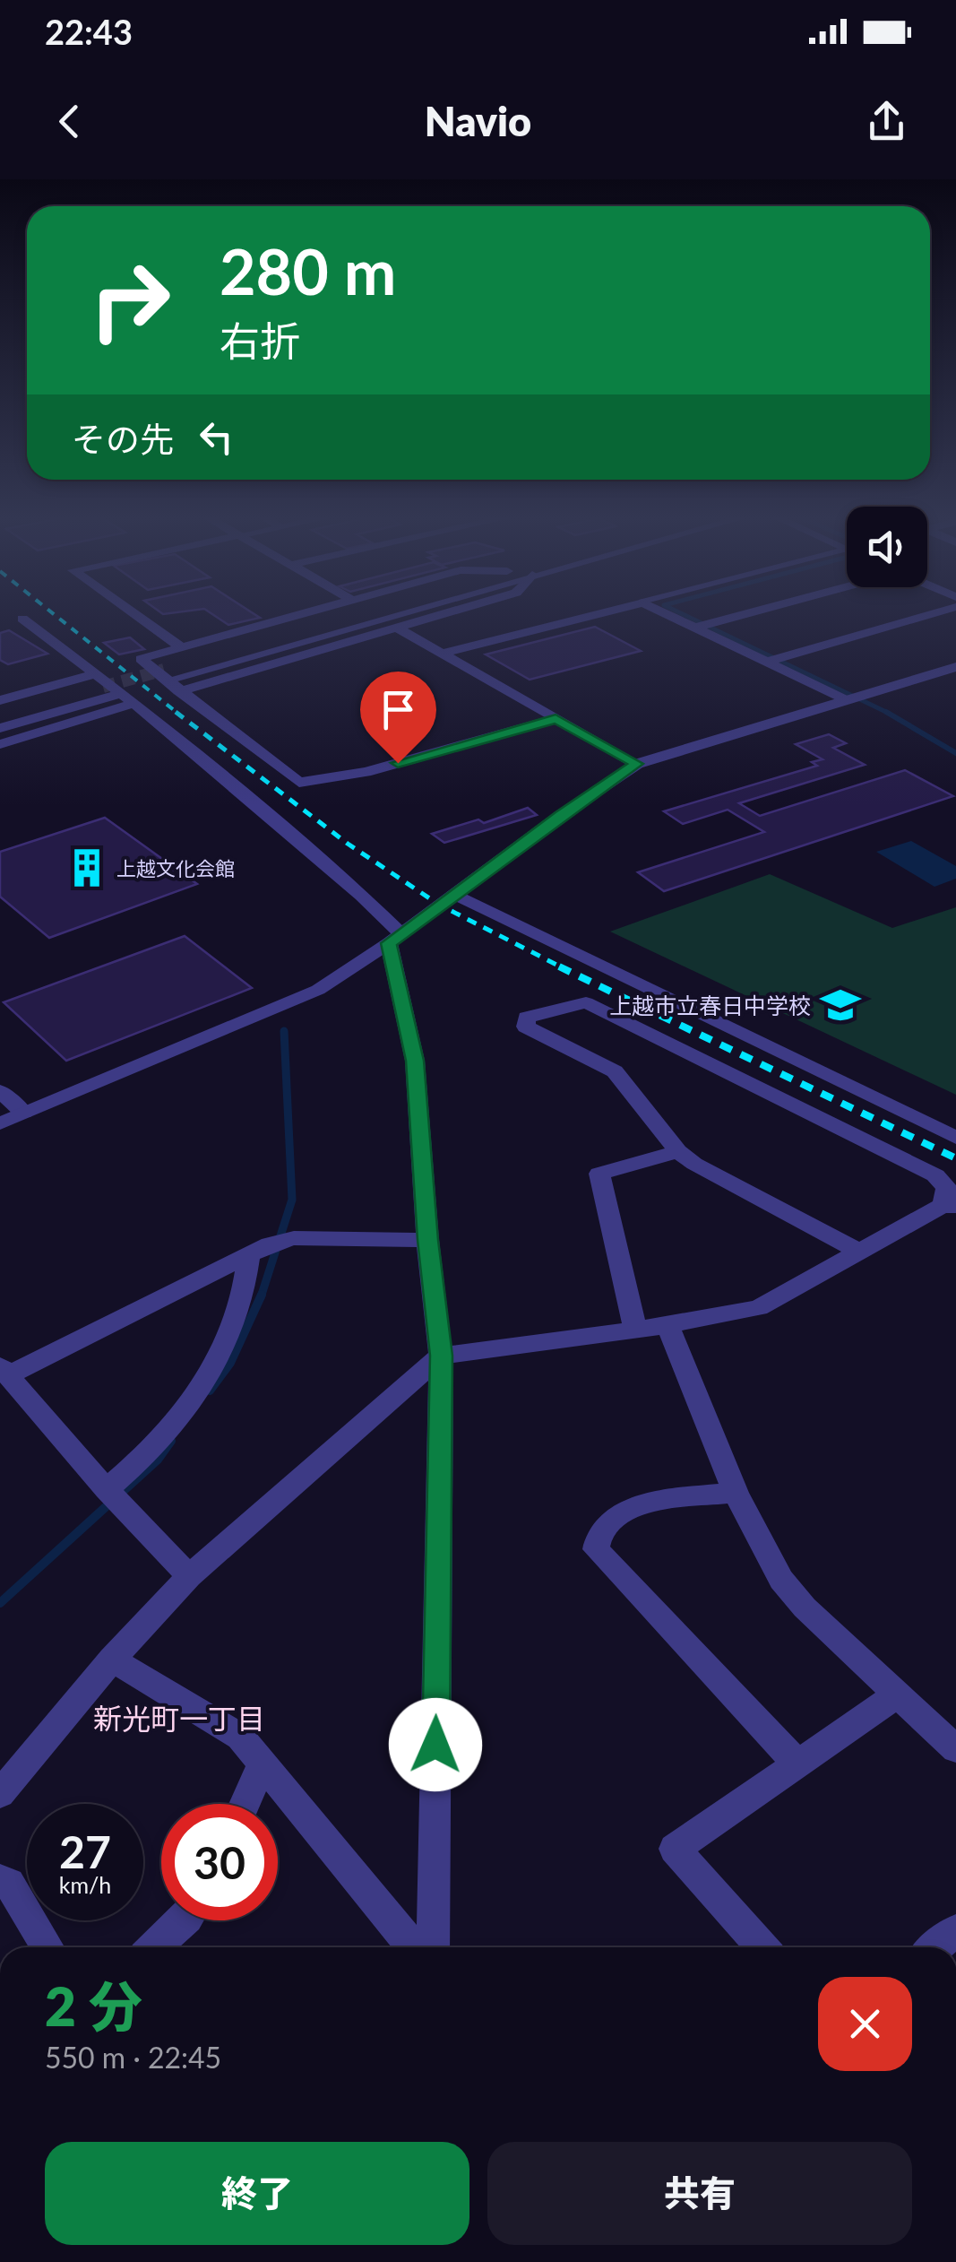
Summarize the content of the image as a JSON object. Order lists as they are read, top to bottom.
{
  "districts": ["新光町一丁目"],
  "places": {
    "building": ["上越文化会館"],
    "school or university": ["上越市立春日中学校"]
  },
  "page": {
    "status": "22:43",
    "header": "Navio",
    "turn": ["280 m", "右折"],
    "then": "その先",
    "speed": "27 km/h",
    "limit": "30",
    "heading": ["2 分", "550 m · 22:45"],
    "buttons": ["終了", "共有"]
  }
}
